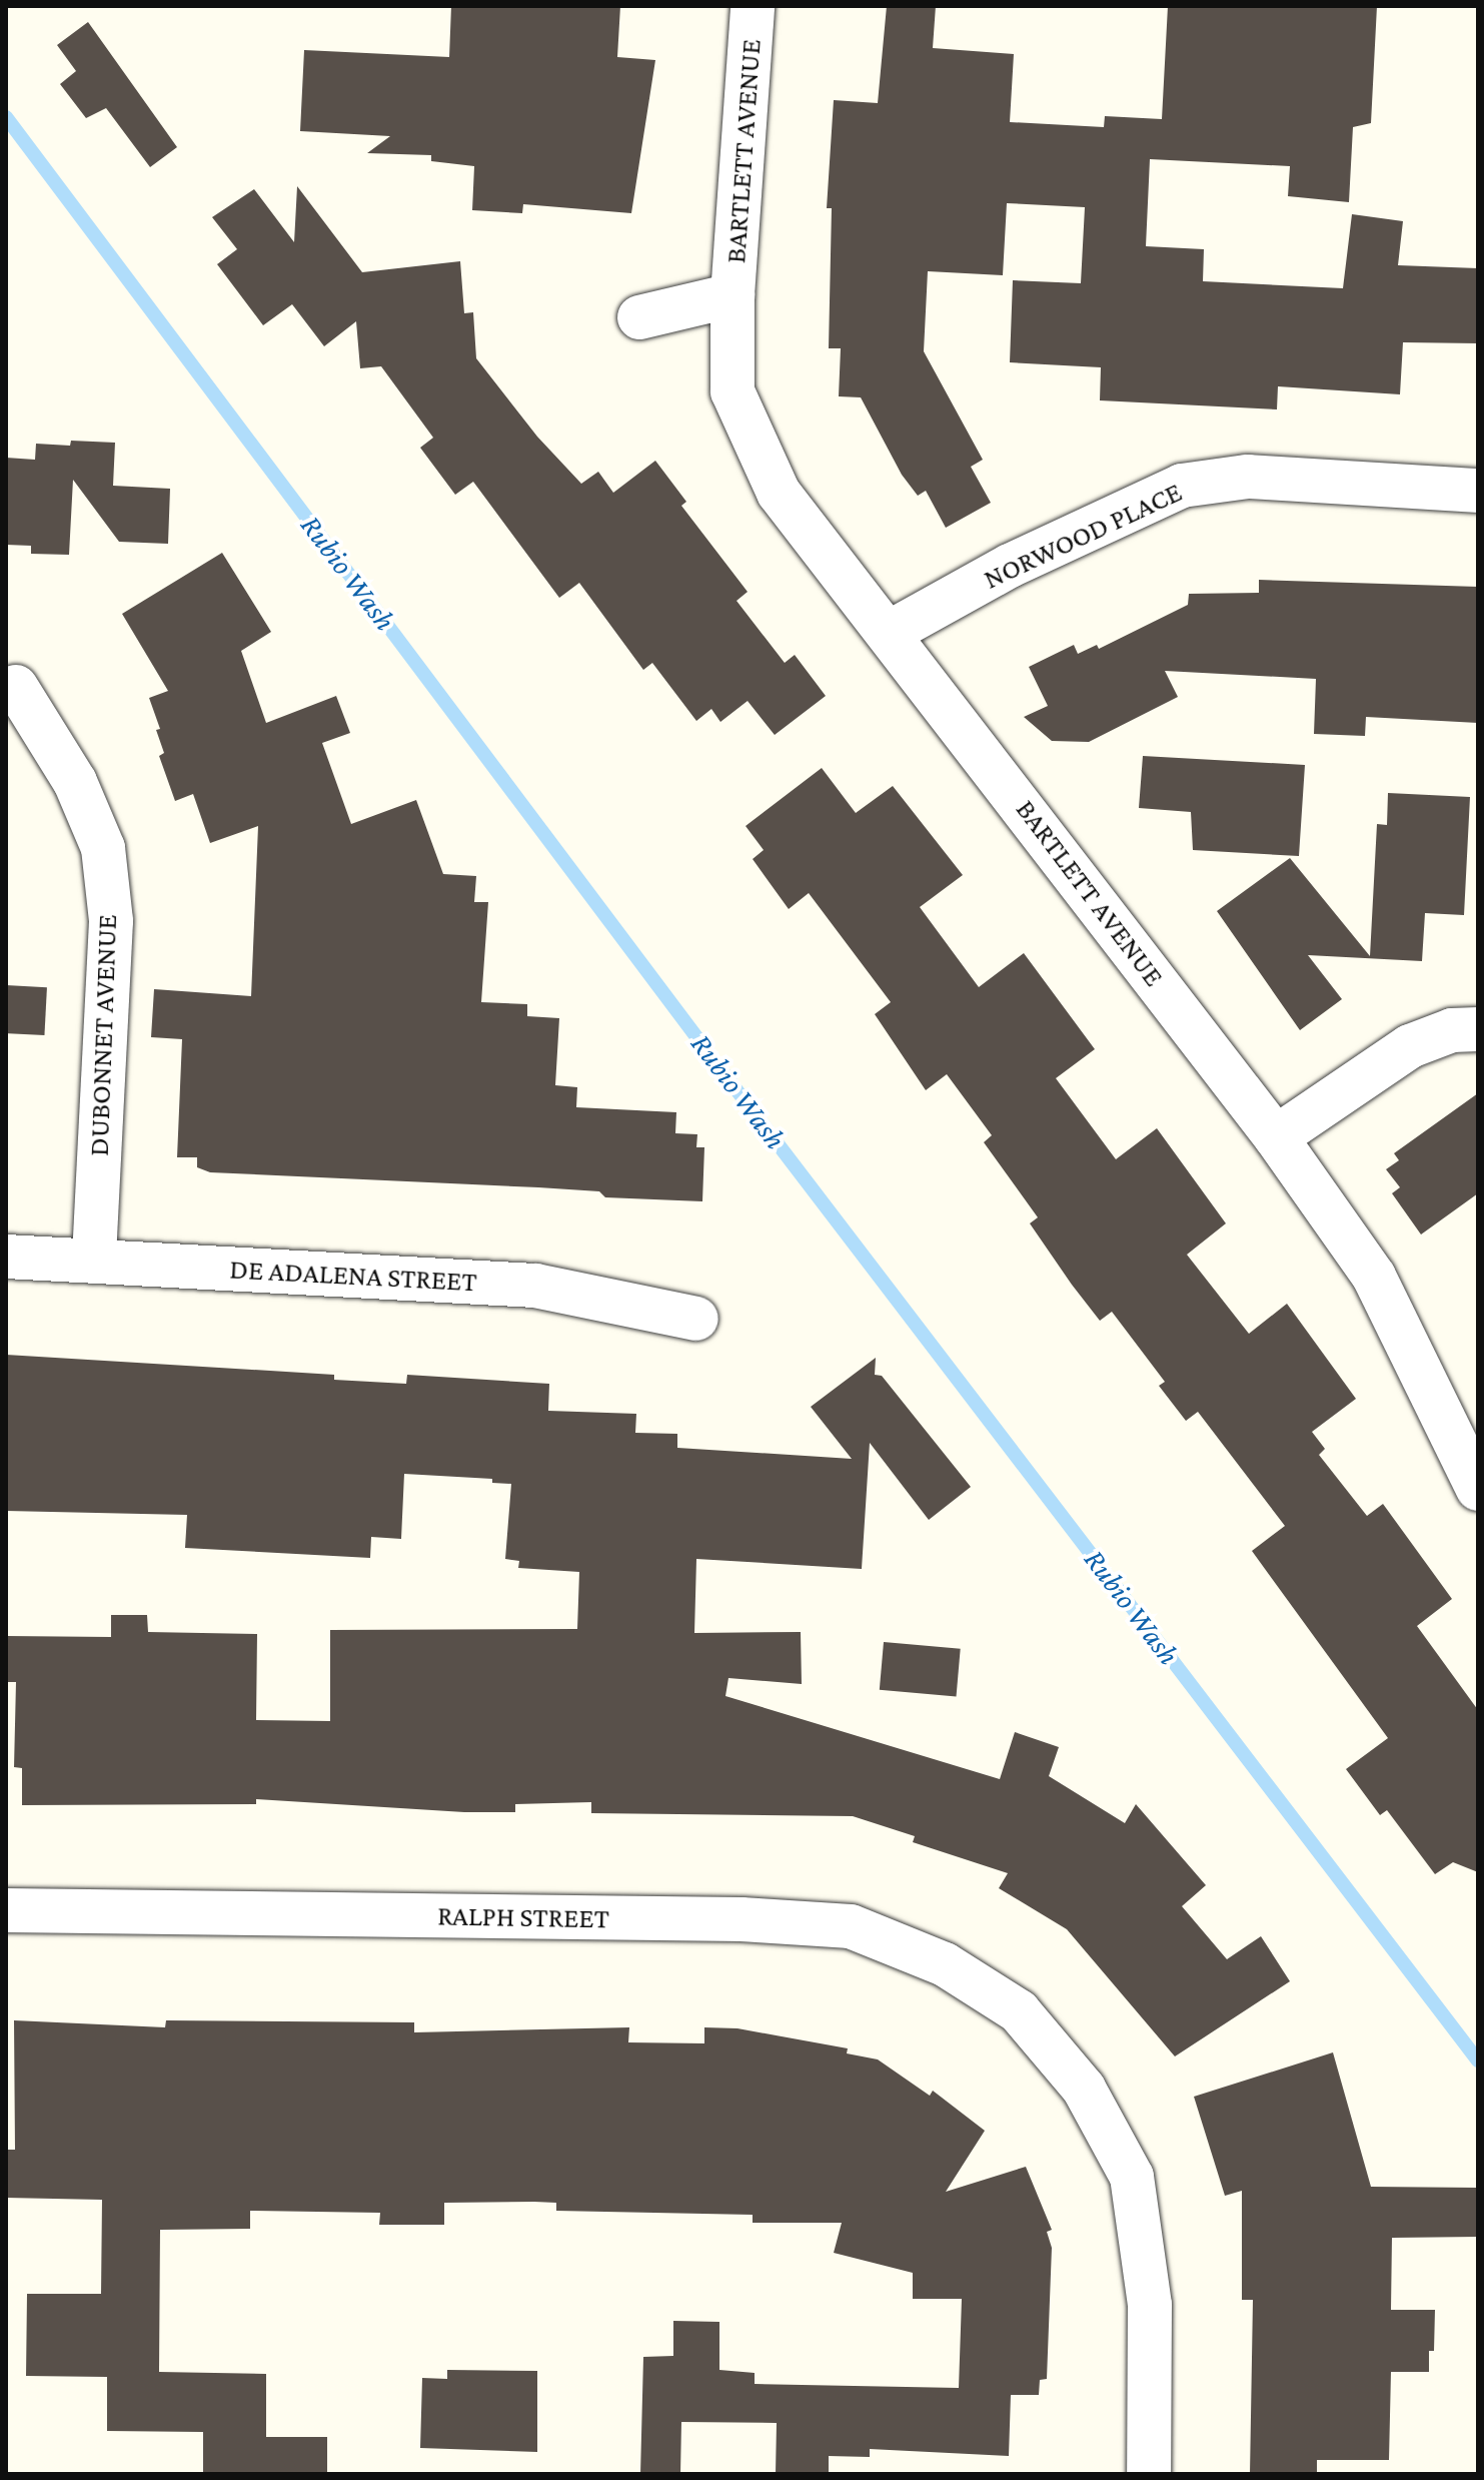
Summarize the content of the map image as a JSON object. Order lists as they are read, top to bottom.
{
  "streets": {
    "street": [
      "BARTLETT AVENUE",
      "NORWOOD PLACE",
      "DUBONNET AVENUE",
      "DE ADALENA STREET",
      "RALPH STREET"
    ]
  },
  "crossings": [
    ["BARTLETT AVENUE", "NORWOOD PLACE"],
    ["DUBONNET AVENUE", "DE ADALENA STREET"]
  ],
  "water": ["Rubio Wash"]
}
